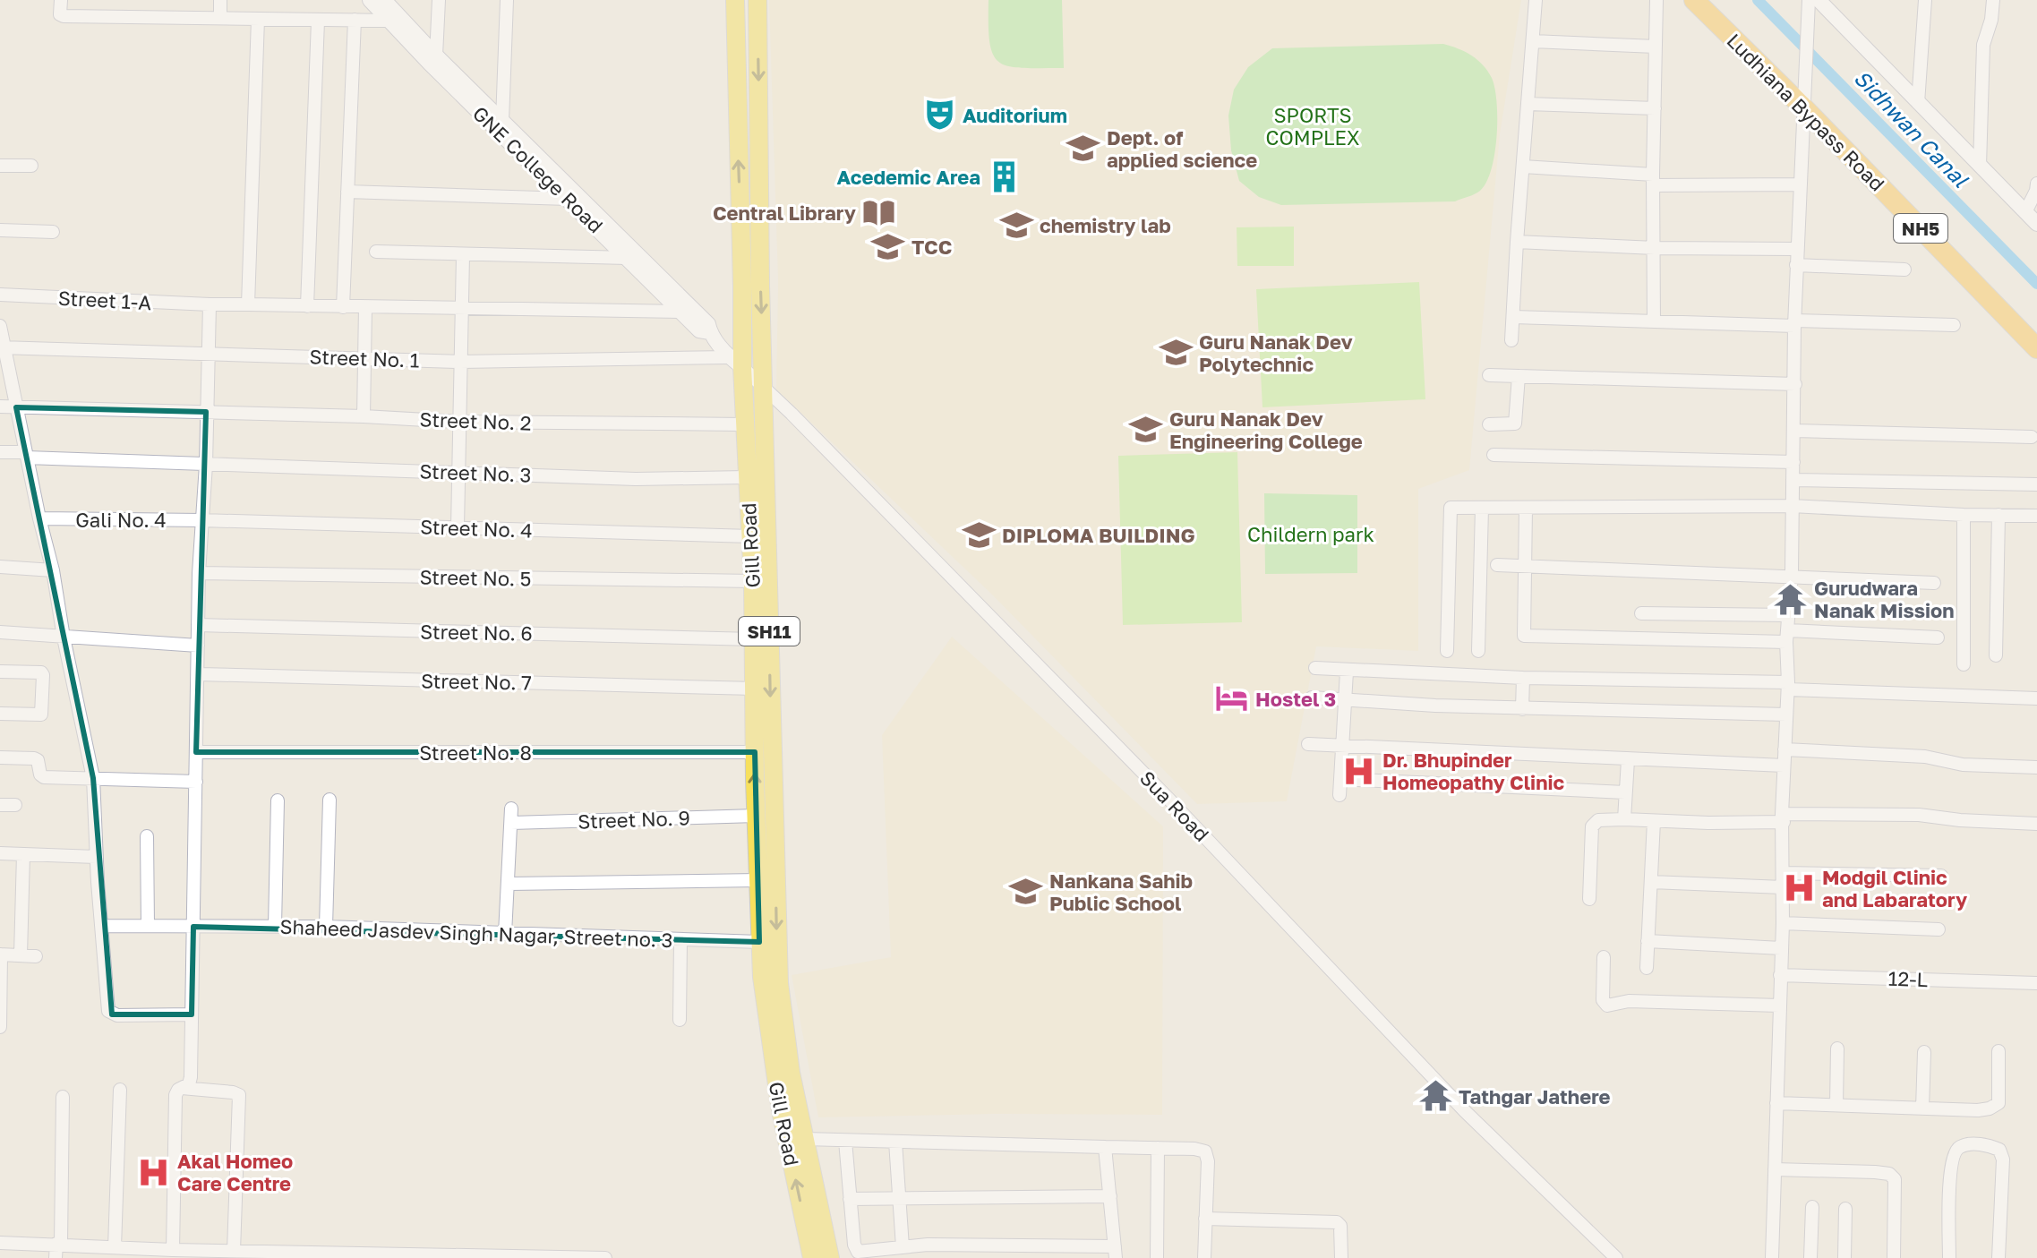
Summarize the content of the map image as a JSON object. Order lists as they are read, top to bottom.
{
  "streets": {
    "highway": ["Ludhiana Bypass Road", "NH5"],
    "main road": ["Gill Road", "SH11"],
    "street": [
      "GNE College Road",
      "Street 1-A",
      "Street No. 1",
      "Street No. 2",
      "Street No. 3",
      "Gali No. 4",
      "Street No. 4",
      "Street No. 5",
      "Street No. 6",
      "Street No. 7",
      "Street No. 8",
      "Sua Road",
      "Street No. 9",
      "Shaheed Jasdev Singh Nagar, Street no. 3",
      "12-L"
    ]
  },
  "crossings": [
    ["GNE College Road", "Street 1-A"],
    ["GNE College Road", "Street No. 1"],
    ["GNE College Road", "Gill Road"],
    ["GNE College Road", "Sua Road"],
    ["Street No. 1", "Gill Road"],
    ["Street No. 1", "Sua Road"],
    ["Street No. 2", "Gill Road"],
    ["Street No. 3", "Gill Road"],
    ["Gali No. 4", "Street No. 4"],
    ["Street No. 4", "Gill Road"],
    ["Gill Road", "Street No. 5"],
    ["Gill Road", "Street No. 6"],
    ["Gill Road", "Street No. 7"],
    ["Gill Road", "Street No. 8"],
    ["Gill Road", "Sua Road"],
    ["Gill Road", "Street No. 9"],
    ["Gill Road", "Shaheed Jasdev Singh Nagar, Street no. 3"]
  ],
  "water": ["Sidhwan Canal"],
  "parks": ["SPORTS COMPLEX", "Childern park"],
  "places": {
    "theatre": ["Auditorium"],
    "school or university": [
      "Dept. of applied science",
      "chemistry lab",
      "TCC",
      "Guru Nanak Dev Polytechnic",
      "Guru Nanak Dev Engineering College",
      "DIPLOMA BUILDING",
      "Nankana Sahib Public School"
    ],
    "building": ["Acedemic Area"],
    "library": ["Central Library"],
    "temple": ["Gurudwara Nanak Mission", "Tathgar Jathere"],
    "hotel": ["Hostel 3"],
    "hospital": ["Dr. Bhupinder Homeopathy Clinic", "Modgil Clinic and Labaratory", "Akal Homeo Care Centre"]
  }
}
